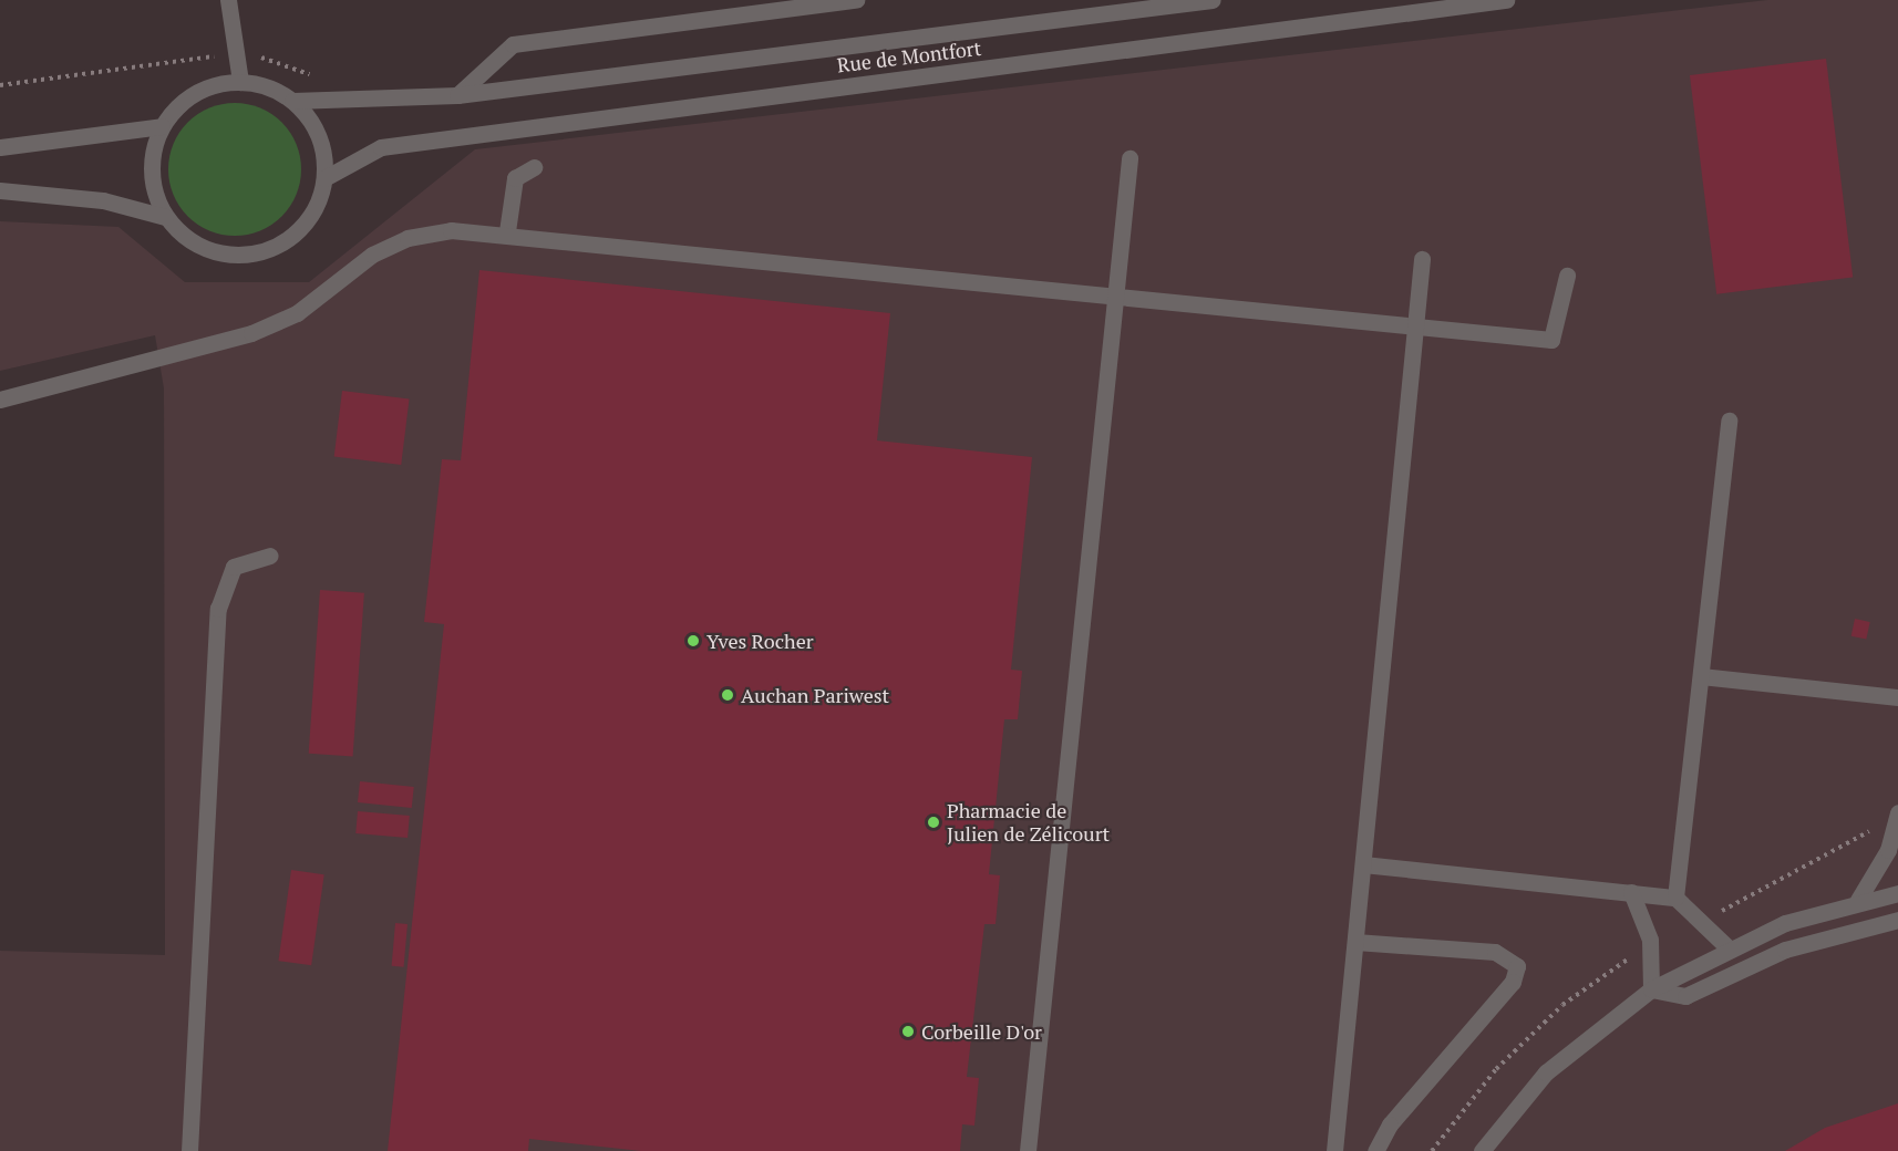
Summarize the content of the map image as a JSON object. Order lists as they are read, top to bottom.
{
  "streets": {
    "street": ["Rue de Montfort"]
  },
  "places": [
    "Yves Rocher",
    "Auchan Pariwest",
    "Pharmacie de Julien de Zélicourt",
    "Corbeille D'or"
  ]
}
